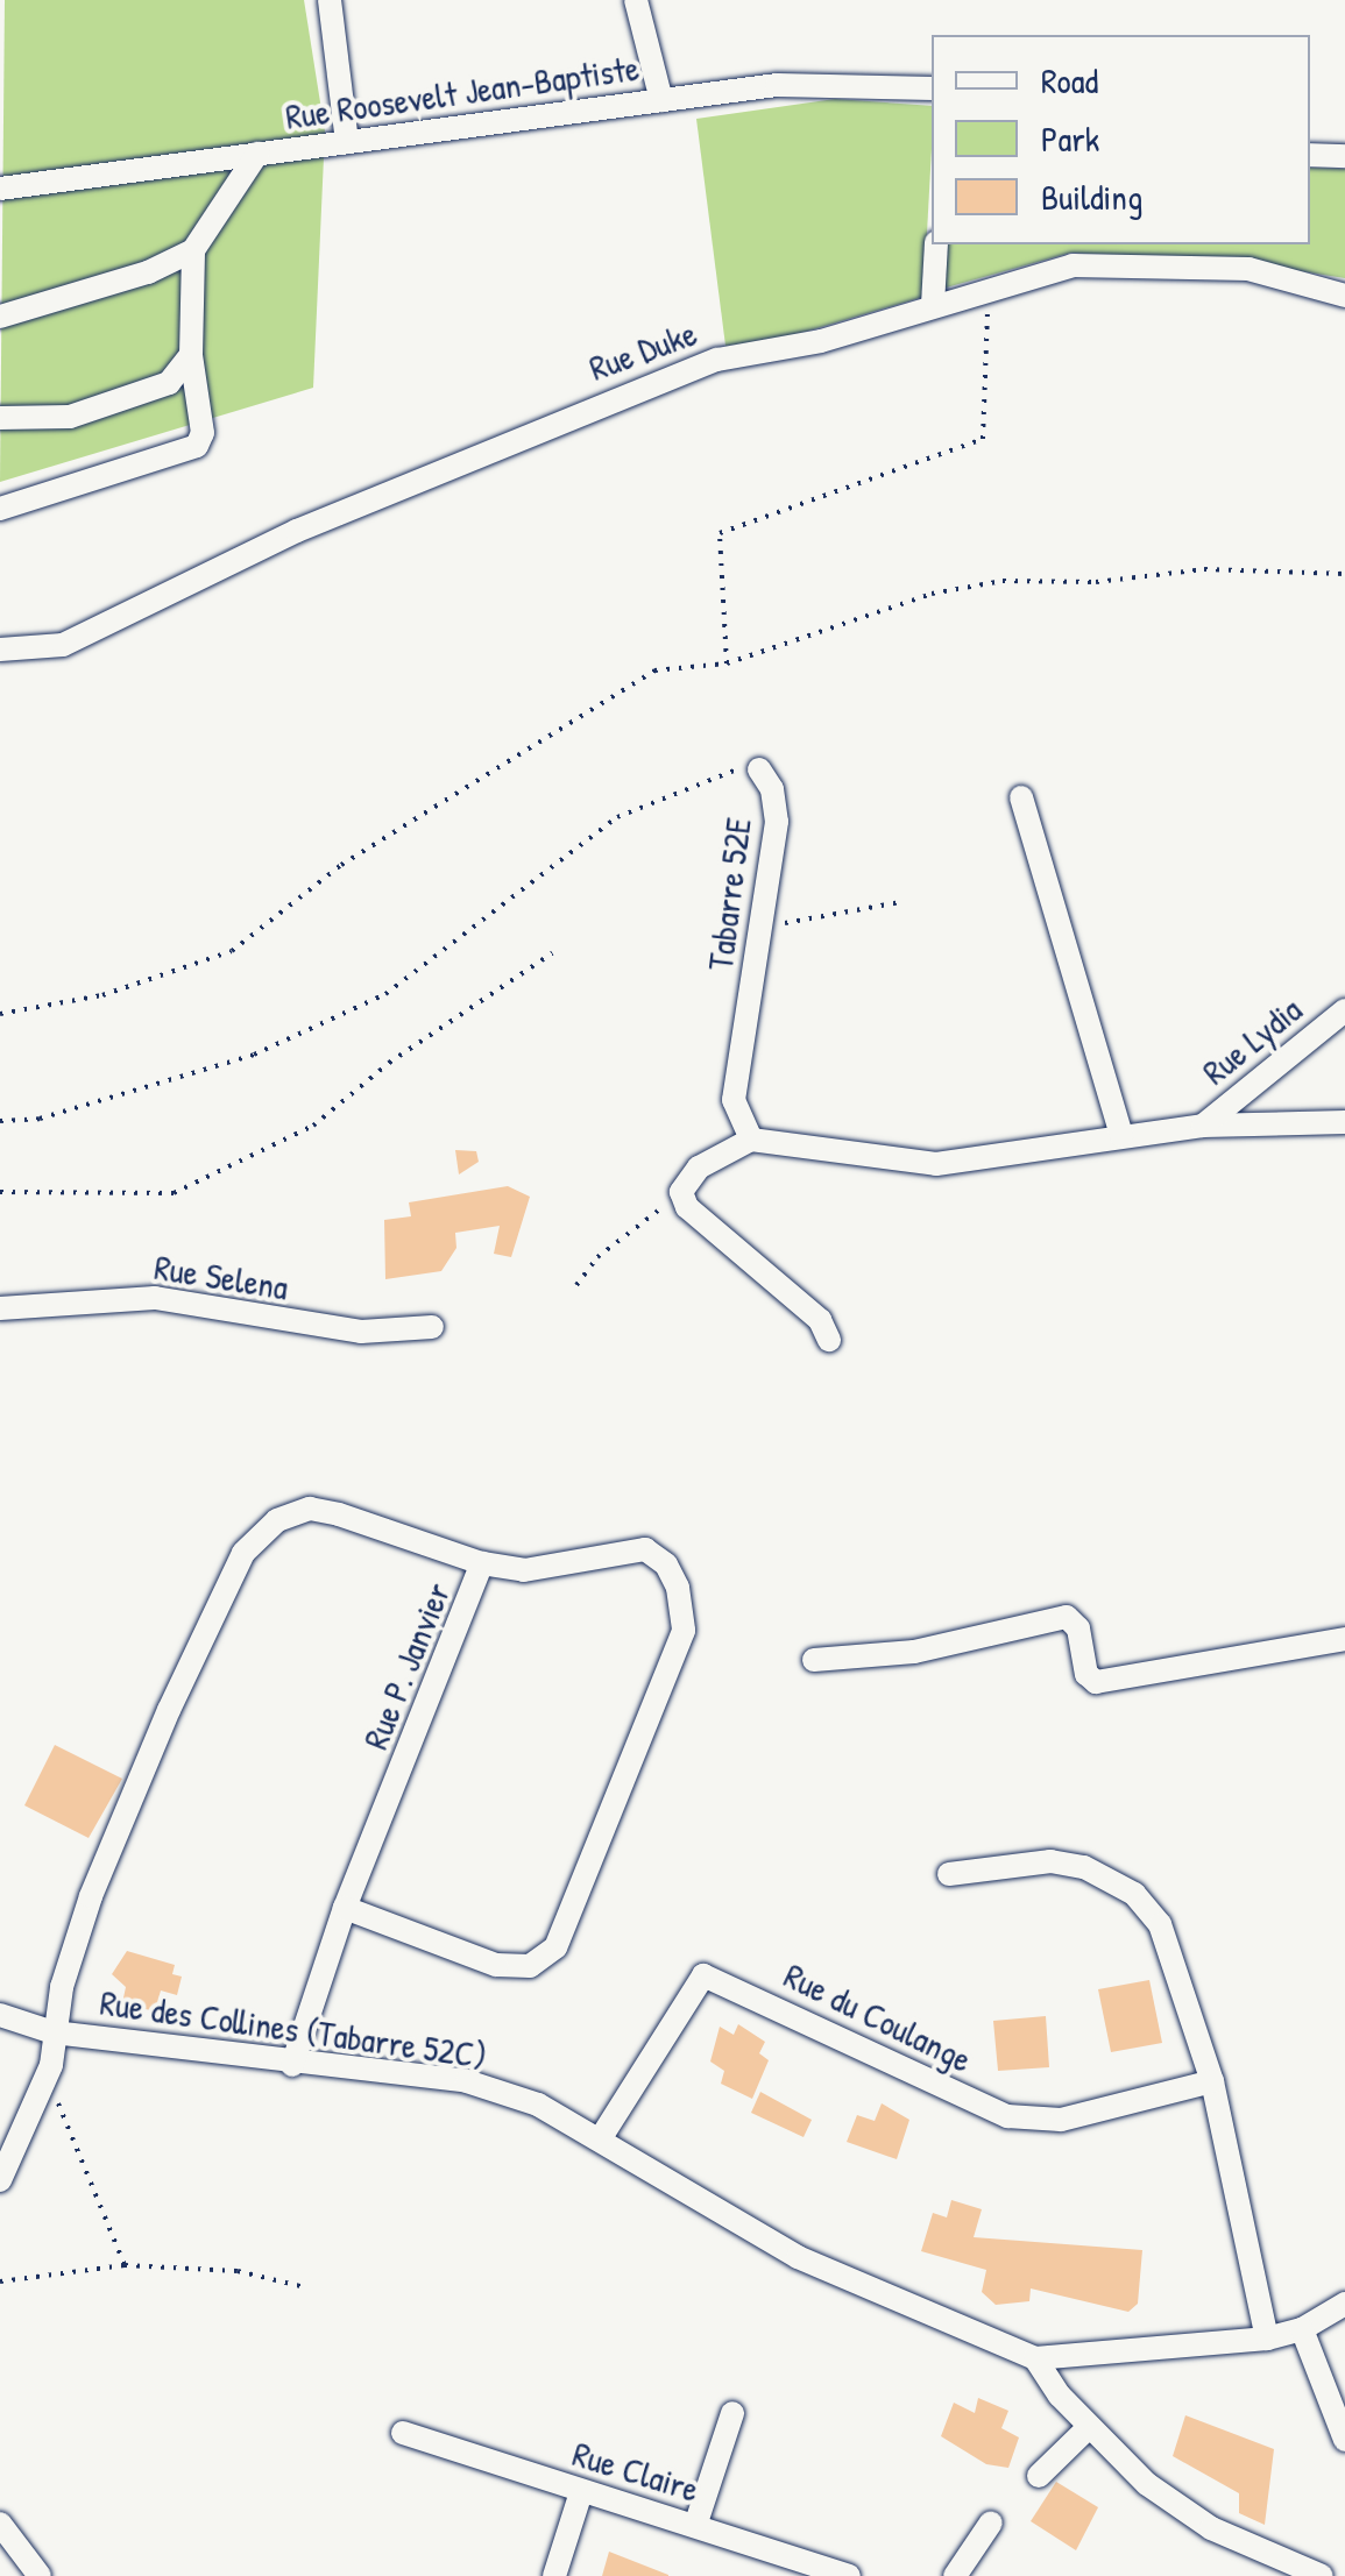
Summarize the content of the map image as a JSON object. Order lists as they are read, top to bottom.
{
  "streets": {
    "street": [
      "Rue Roosevelt Jean-Baptiste",
      "Rue Duke",
      "Tabarre 52E",
      "Rue Lydia",
      "Rue Selena",
      "Rue P. Janvier",
      "Rue du Coulange",
      "Rue des Collines (Tabarre 52C)",
      "Rue Claire"
    ]
  },
  "crossings": [
    ["Rue P. Janvier", "Rue des Collines (Tabarre 52C)"],
    ["Rue du Coulange", "Rue des Collines (Tabarre 52C)"]
  ],
  "legend": ["Road", "Park", "Building"]
}
